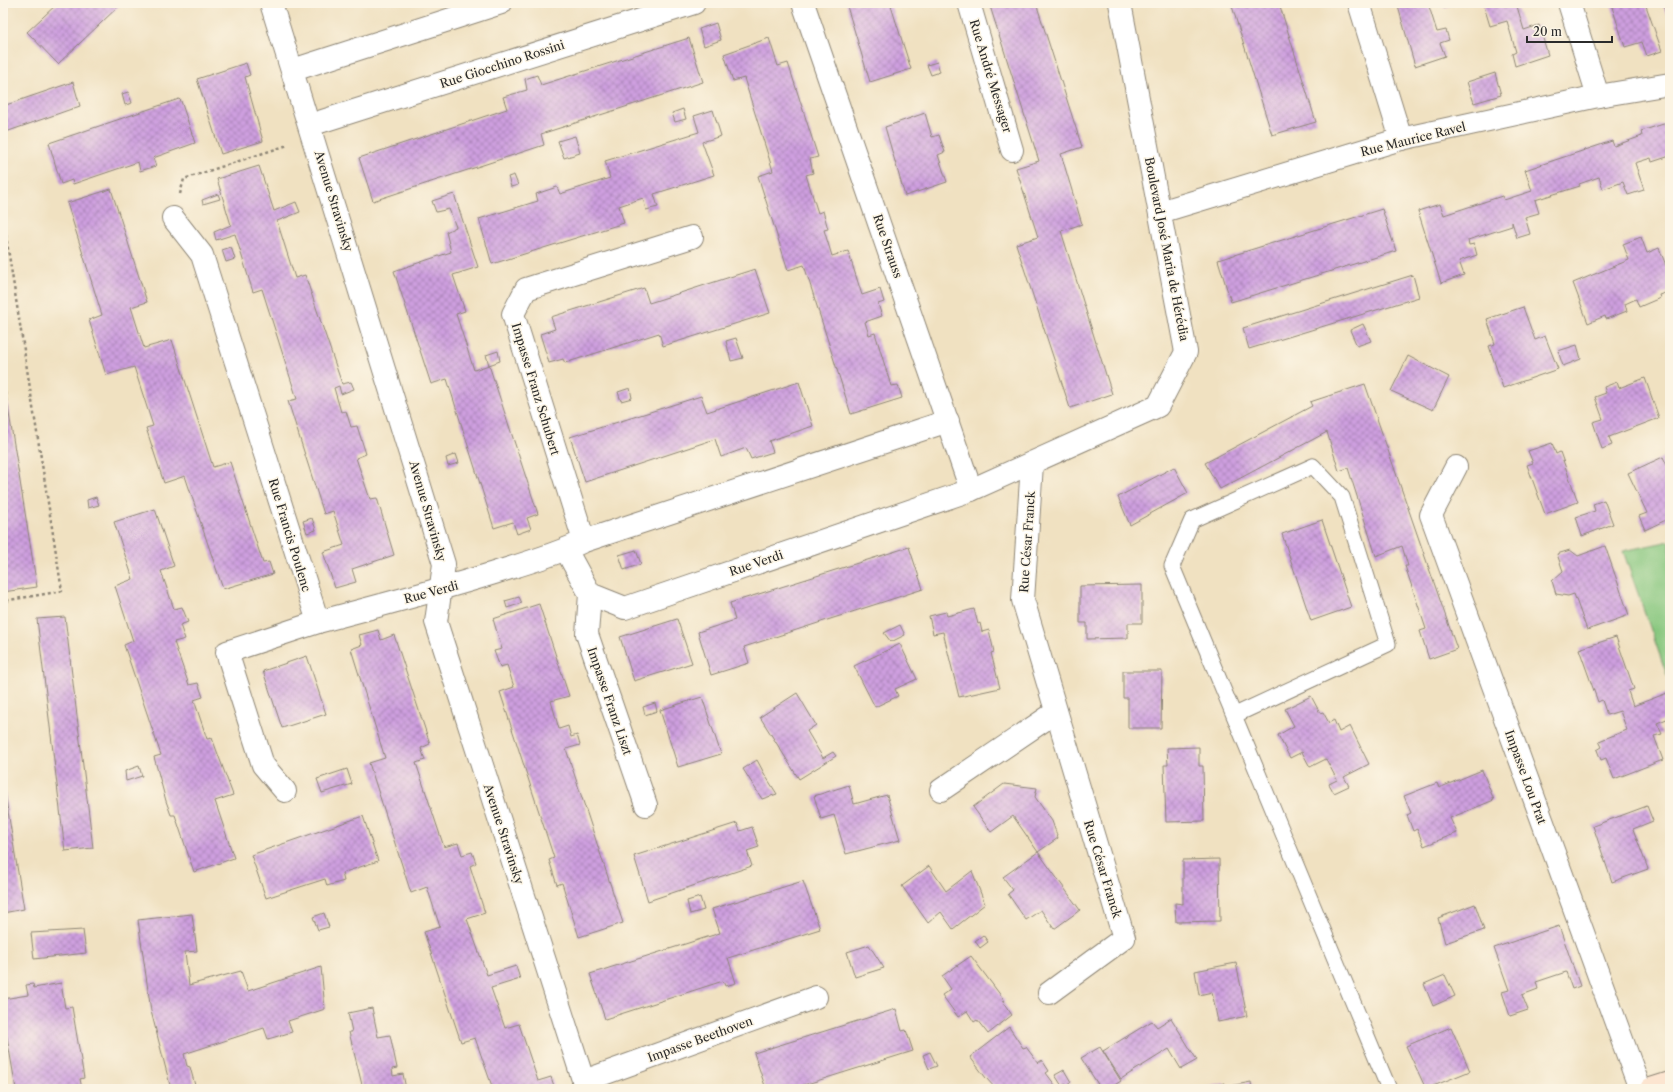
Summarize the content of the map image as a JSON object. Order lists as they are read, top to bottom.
{
  "streets": {
    "street": [
      "Rue Giocchino Rossini",
      "Rue André Messager",
      "Rue Maurice Ravel",
      "Avenue Stravinsky",
      "Rue Strauss",
      "Boulevard José Maria de Hérédia",
      "Impasse Franz Schubert",
      "Rue Francis Poulenc",
      "Rue César Franck",
      "Rue Verdi",
      "Impasse Franz Liszt",
      "Impasse Lou Prat",
      "Impasse Beethoven"
    ]
  },
  "crossings": [
    ["Rue Giocchino Rossini", "Avenue Stravinsky"],
    ["Rue Maurice Ravel", "Boulevard José Maria de Hérédia"],
    ["Avenue Stravinsky", "Rue Verdi"],
    ["Avenue Stravinsky", "Impasse Beethoven"],
    ["Rue Strauss", "Boulevard José Maria de Hérédia"],
    ["Rue Strauss", "Rue Verdi"],
    ["Boulevard José Maria de Hérédia", "Rue César Franck"],
    ["Boulevard José Maria de Hérédia", "Rue Verdi"],
    ["Impasse Franz Schubert", "Rue Verdi"],
    ["Rue Francis Poulenc", "Rue Verdi"],
    ["Rue Verdi", "Impasse Franz Liszt"]
  ],
  "scale_bar": "20 m"
}
